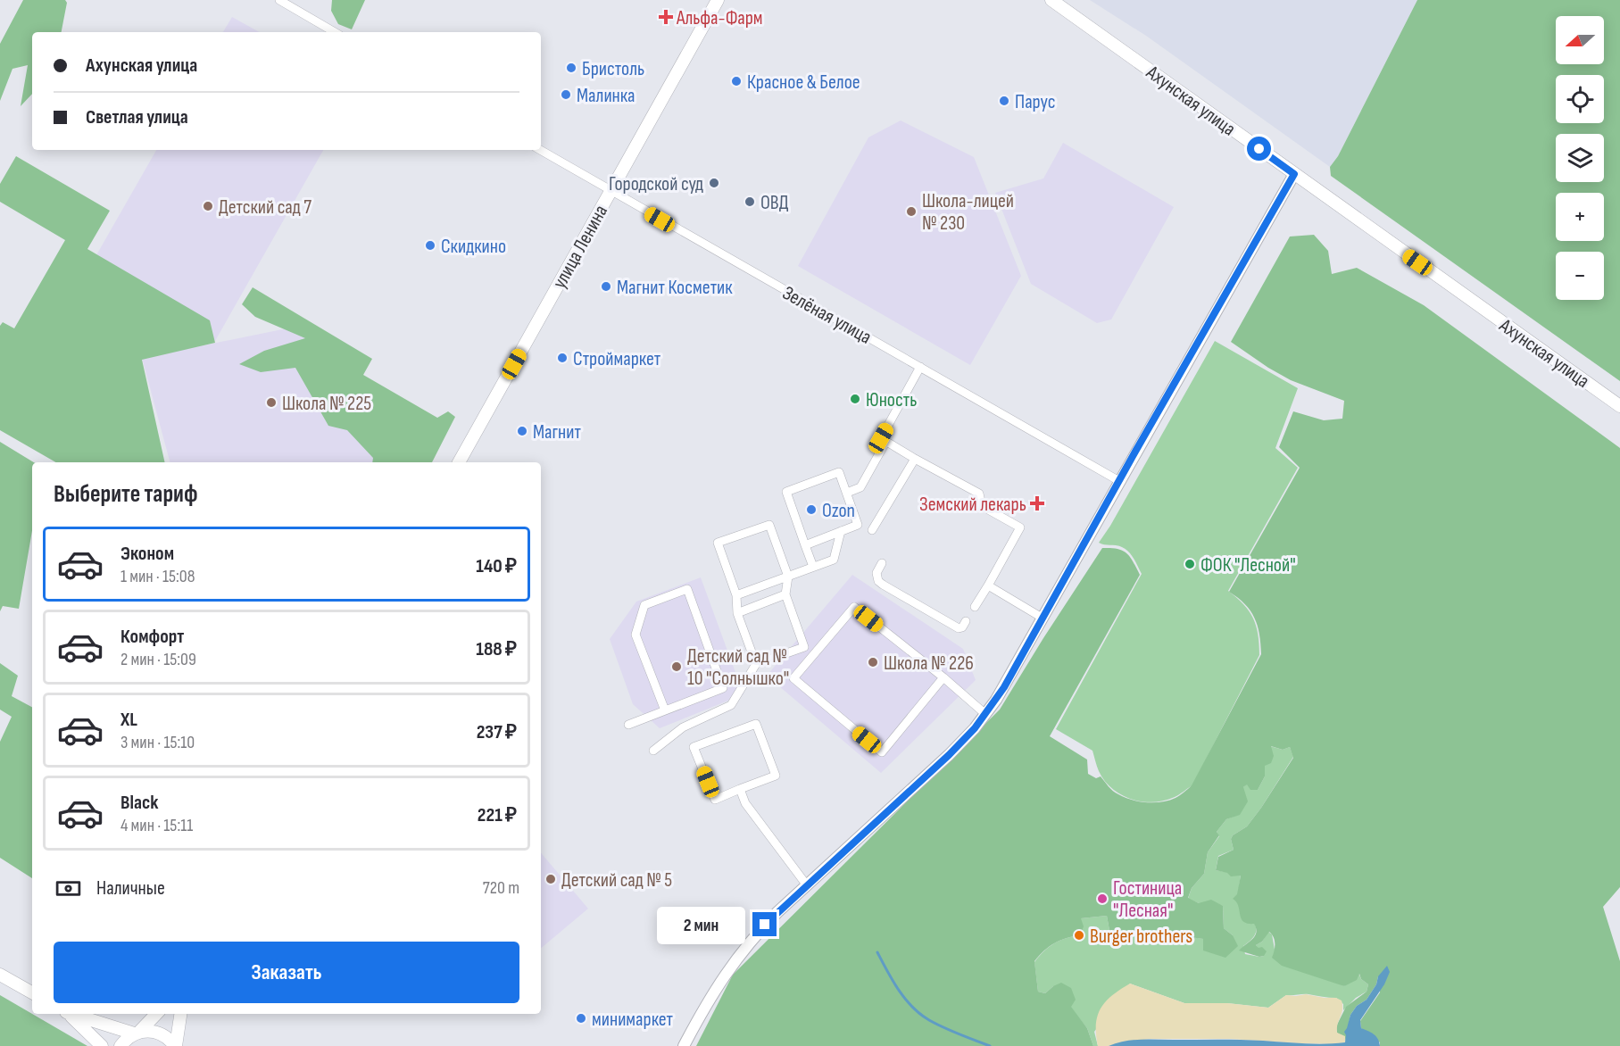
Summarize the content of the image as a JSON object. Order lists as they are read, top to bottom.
{
  "streets": {
    "main road": ["Ахунская улица", "улица Ленина"],
    "street": ["Зелёная улица"]
  },
  "crossings": [
    ["улица Ленина", "Зелёная улица"]
  ],
  "places": {
    "health": ["Альфа-Фарм", "Земский лекарь"],
    "other": [
      "Бристоль",
      "Красное & Белое",
      "Малинка",
      "Парус",
      "Городской суд",
      "ОВД",
      "Детский сад 7",
      "Школа-лицей № 230",
      "Скидкино",
      "Магнит Косметик",
      "Строймаркет",
      "Юность",
      "Школа № 225",
      "Магнит",
      "Ozon",
      "ФОК \"Лесной\"",
      "Школа № 226",
      "Детский сад № 10 \"Солнышко\"",
      "Детский сад № 5",
      "Гостиница \"Лесная\"",
      "Burger brothers",
      "минимаркет"
    ]
  },
  "north": "left",
  "page": {
    "map_buttons": ["+", "−"],
    "banner": ["Ахунская улица", "Светлая улица"],
    "heading": "Выберите тариф",
    "list": [
      {
        "name": "Эконом",
        "note": "1 мин · 15:08",
        "value": "140 ₽"
      },
      {
        "name": "Комфорт",
        "note": "2 мин · 15:09",
        "value": "188 ₽"
      },
      {
        "name": "XL",
        "note": "3 мин · 15:10",
        "value": "237 ₽"
      },
      {
        "name": "Black",
        "note": "4 мин · 15:11",
        "value": "221 ₽"
      }
    ],
    "pay": ["Наличные", "720 m"],
    "bubble": "2 мин",
    "buttons": "Заказать"
  }
}
